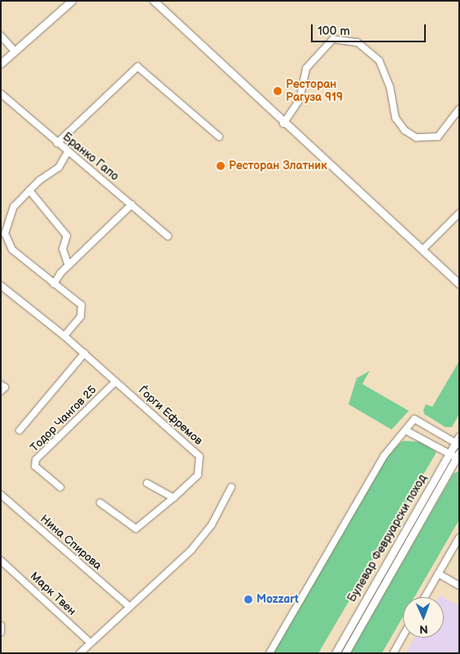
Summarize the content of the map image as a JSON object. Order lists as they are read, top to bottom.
{
  "streets": {
    "street": [
      "Бранко Гапо",
      "Ѓорги Ефремов",
      "Тодор Чангов 25",
      "Булевар Февруарски поход",
      "Нина Спирова",
      "Марк Твен"
    ]
  },
  "crossings": [
    ["Ѓорги Ефремов", "Тодор Чангов 25"]
  ],
  "places": ["Ресторан Рагуза 919", "Ресторан Златник", "Mozzart"],
  "scale_bar": "100 m",
  "north": "bottom"
}
